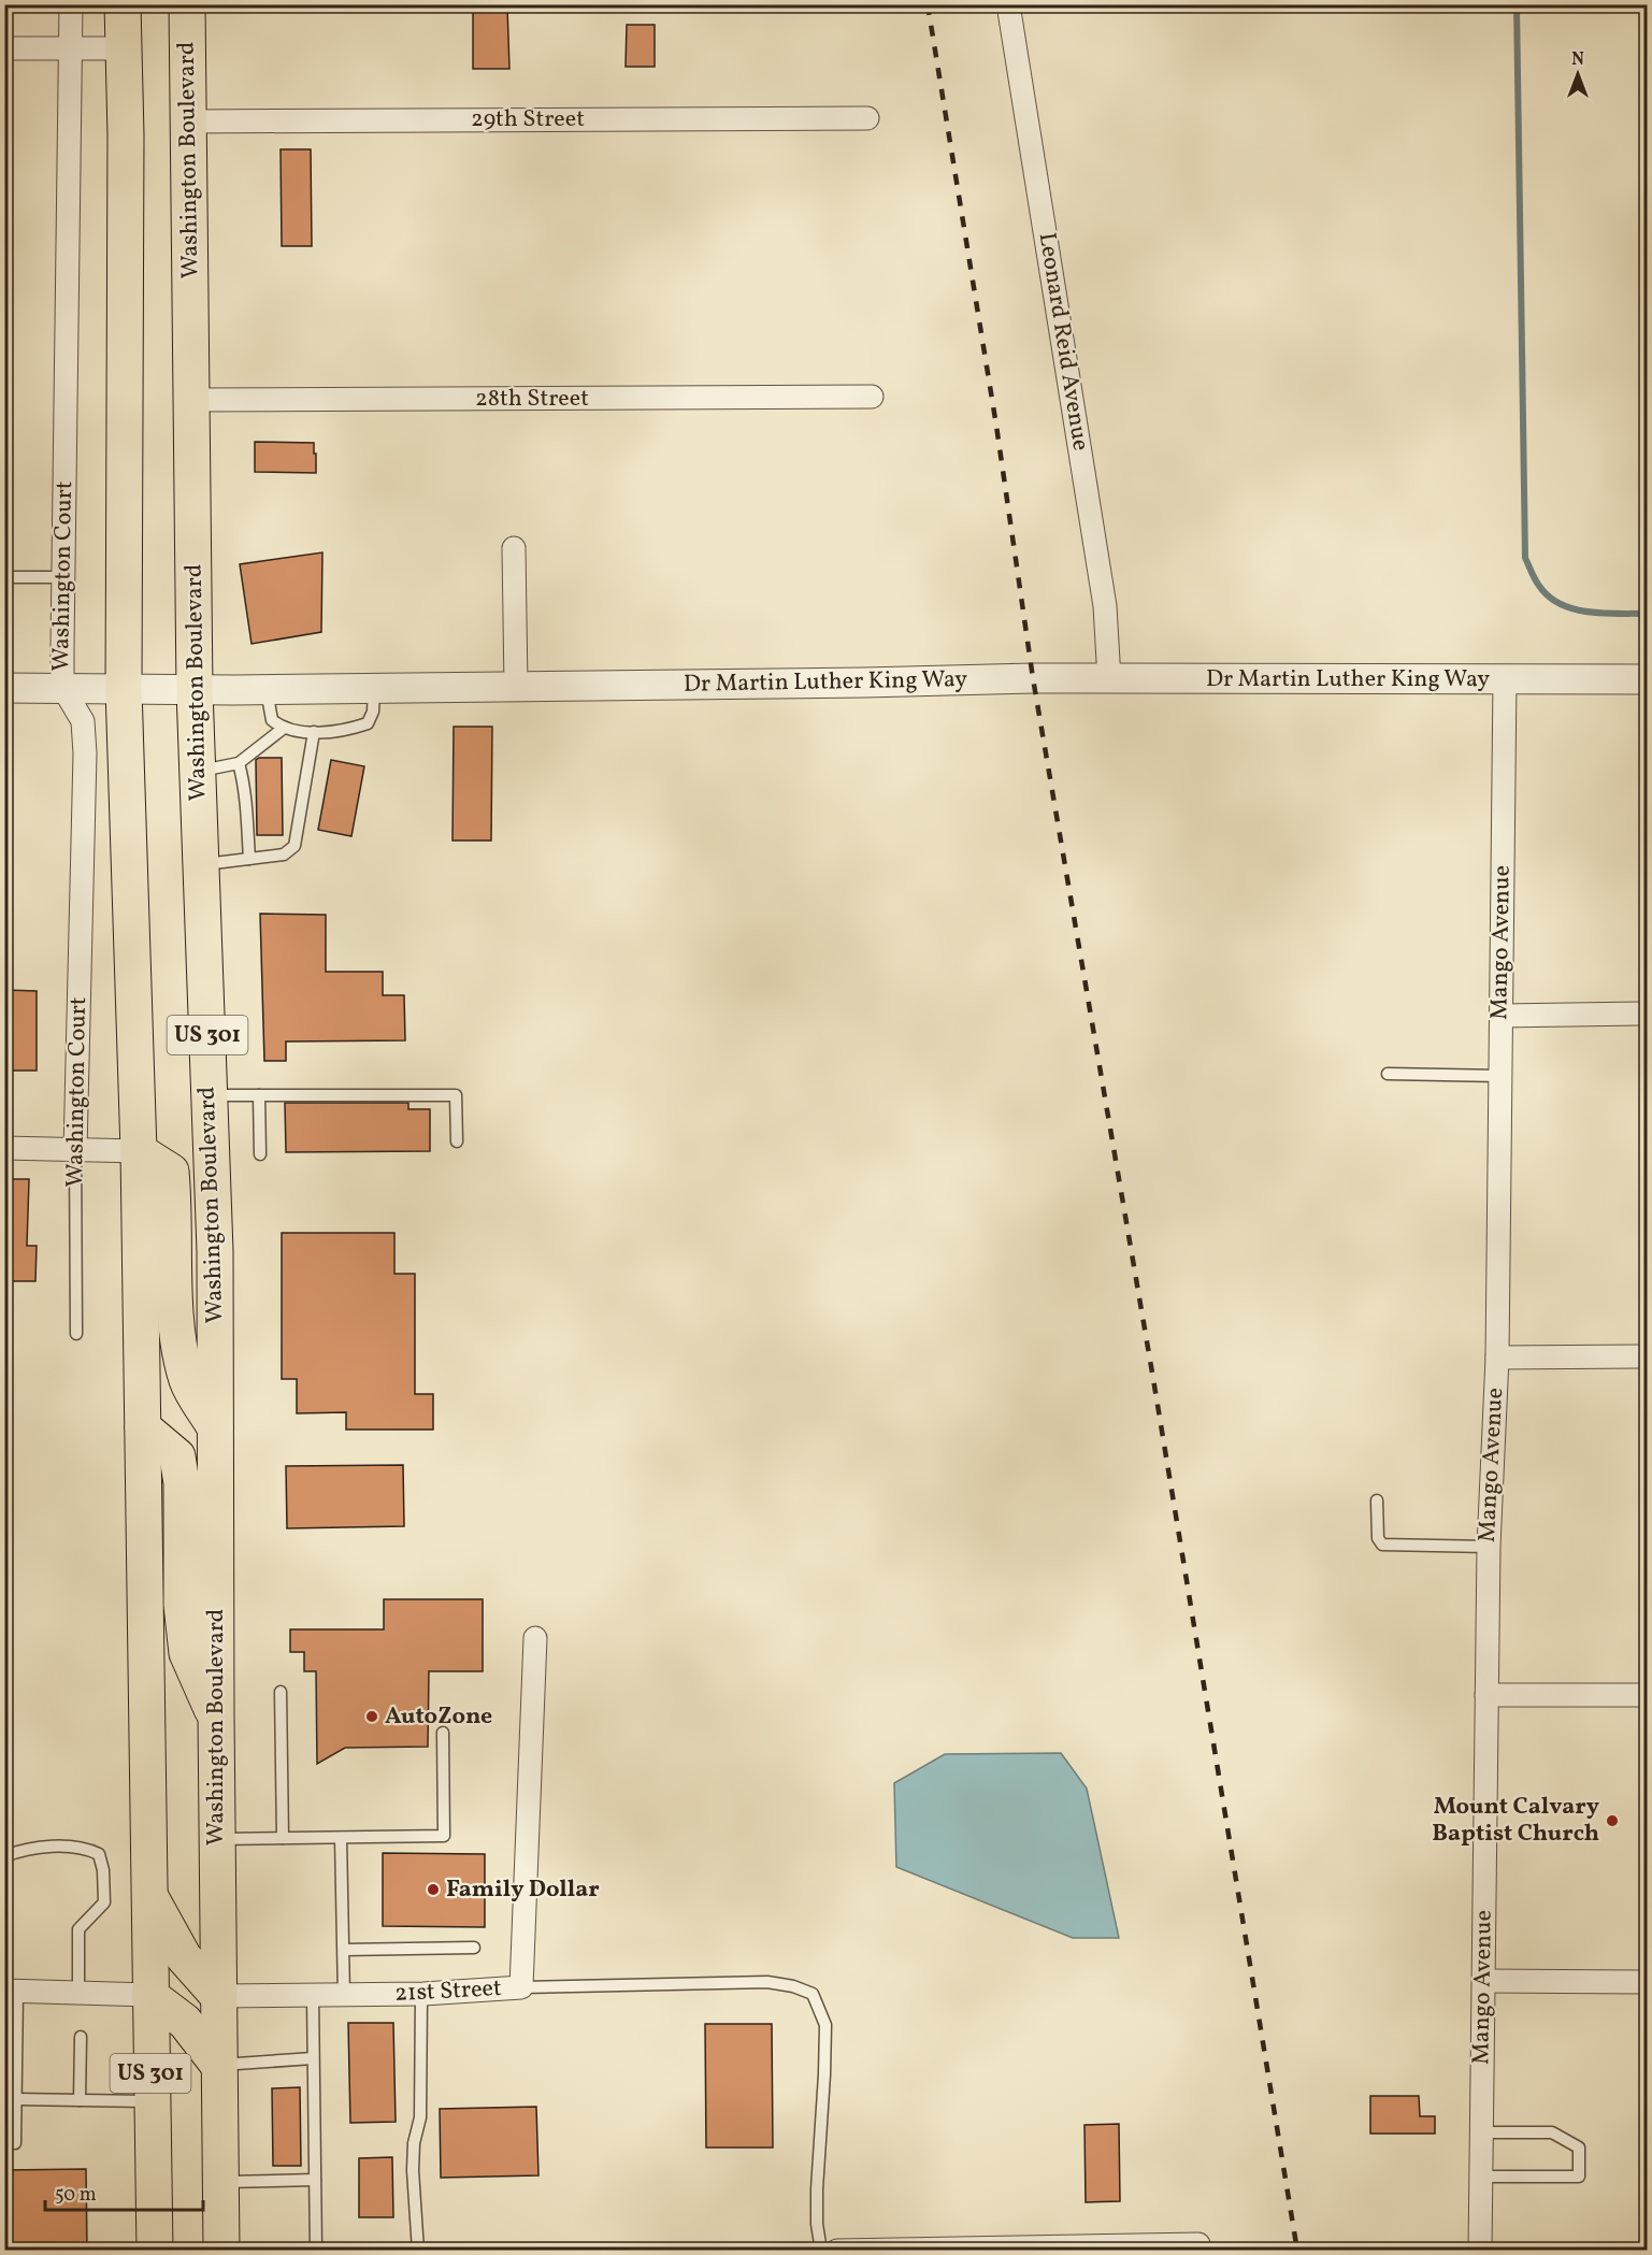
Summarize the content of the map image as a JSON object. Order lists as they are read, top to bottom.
{
  "streets": {
    "main road": ["Washington Boulevard", "US 301"],
    "street": [
      "29th Street",
      "Leonard Reid Avenue",
      "28th Street",
      "Washington Court",
      "Dr Martin Luther King Way",
      "Mango Avenue",
      "21st Street"
    ]
  },
  "crossings": [
    ["29th Street", "Washington Boulevard"],
    ["Washington Boulevard", "28th Street"],
    ["Washington Boulevard", "Dr Martin Luther King Way"],
    ["Washington Boulevard", "21st Street"],
    ["Leonard Reid Avenue", "Dr Martin Luther King Way"],
    ["Washington Court", "Dr Martin Luther King Way"],
    ["Dr Martin Luther King Way", "Mango Avenue"],
    ["Dr Martin Luther King Way", "US 301"]
  ],
  "places": ["AutoZone", "Mount Calvary Baptist Church", "Family Dollar"],
  "scale_bar": "50 m",
  "north": "top"
}
